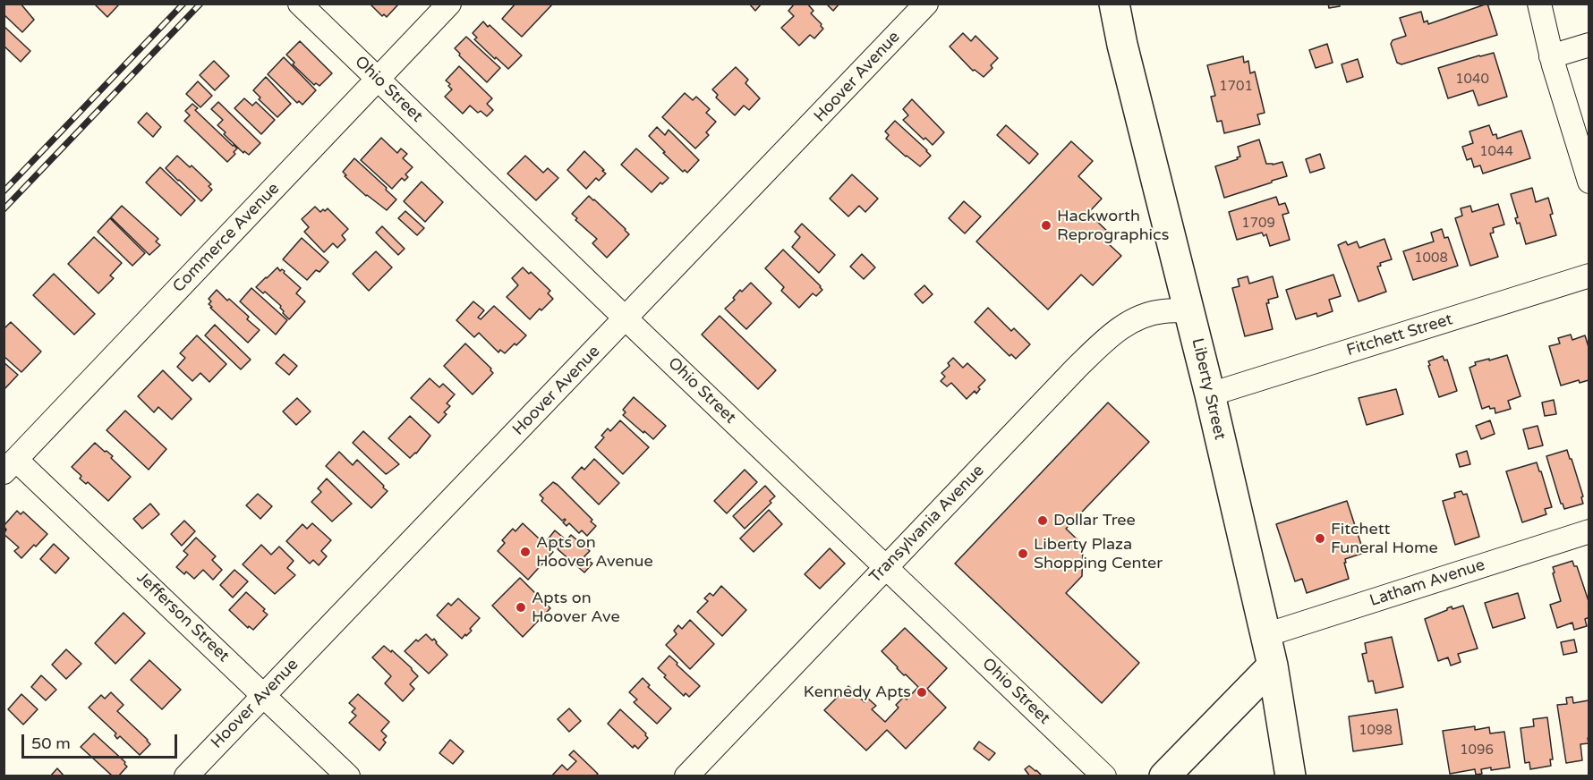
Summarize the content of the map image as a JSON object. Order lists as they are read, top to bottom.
{
  "streets": {
    "main road": ["Liberty Street"],
    "street": [
      "Hoover Avenue",
      "Ohio Street",
      "Commerce Avenue",
      "Fitchett Street",
      "Transylvania Avenue",
      "Latham Avenue",
      "Jefferson Street"
    ]
  },
  "crossings": [
    ["Hoover Avenue", "Ohio Street"],
    ["Hoover Avenue", "Jefferson Street"],
    ["Ohio Street", "Commerce Avenue"],
    ["Ohio Street", "Transylvania Avenue"],
    ["Commerce Avenue", "Jefferson Street"],
    ["Fitchett Street", "Liberty Street"],
    ["Liberty Street", "Transylvania Avenue"],
    ["Liberty Street", "Latham Avenue"]
  ],
  "places": [
    "Hackworth Reprographics",
    "Dollar Tree",
    "Fitchett Funeral Home",
    "Apts on Hoover Avenue",
    "Liberty Plaza Shopping Center",
    "Apts on Hoover Ave",
    "Kennedy Apts"
  ],
  "house_numbers": [
    "1040",
    "1701",
    "1044",
    "1709",
    "1008",
    "1098",
    "1096"
  ],
  "scale_bar": "50 m"
}
